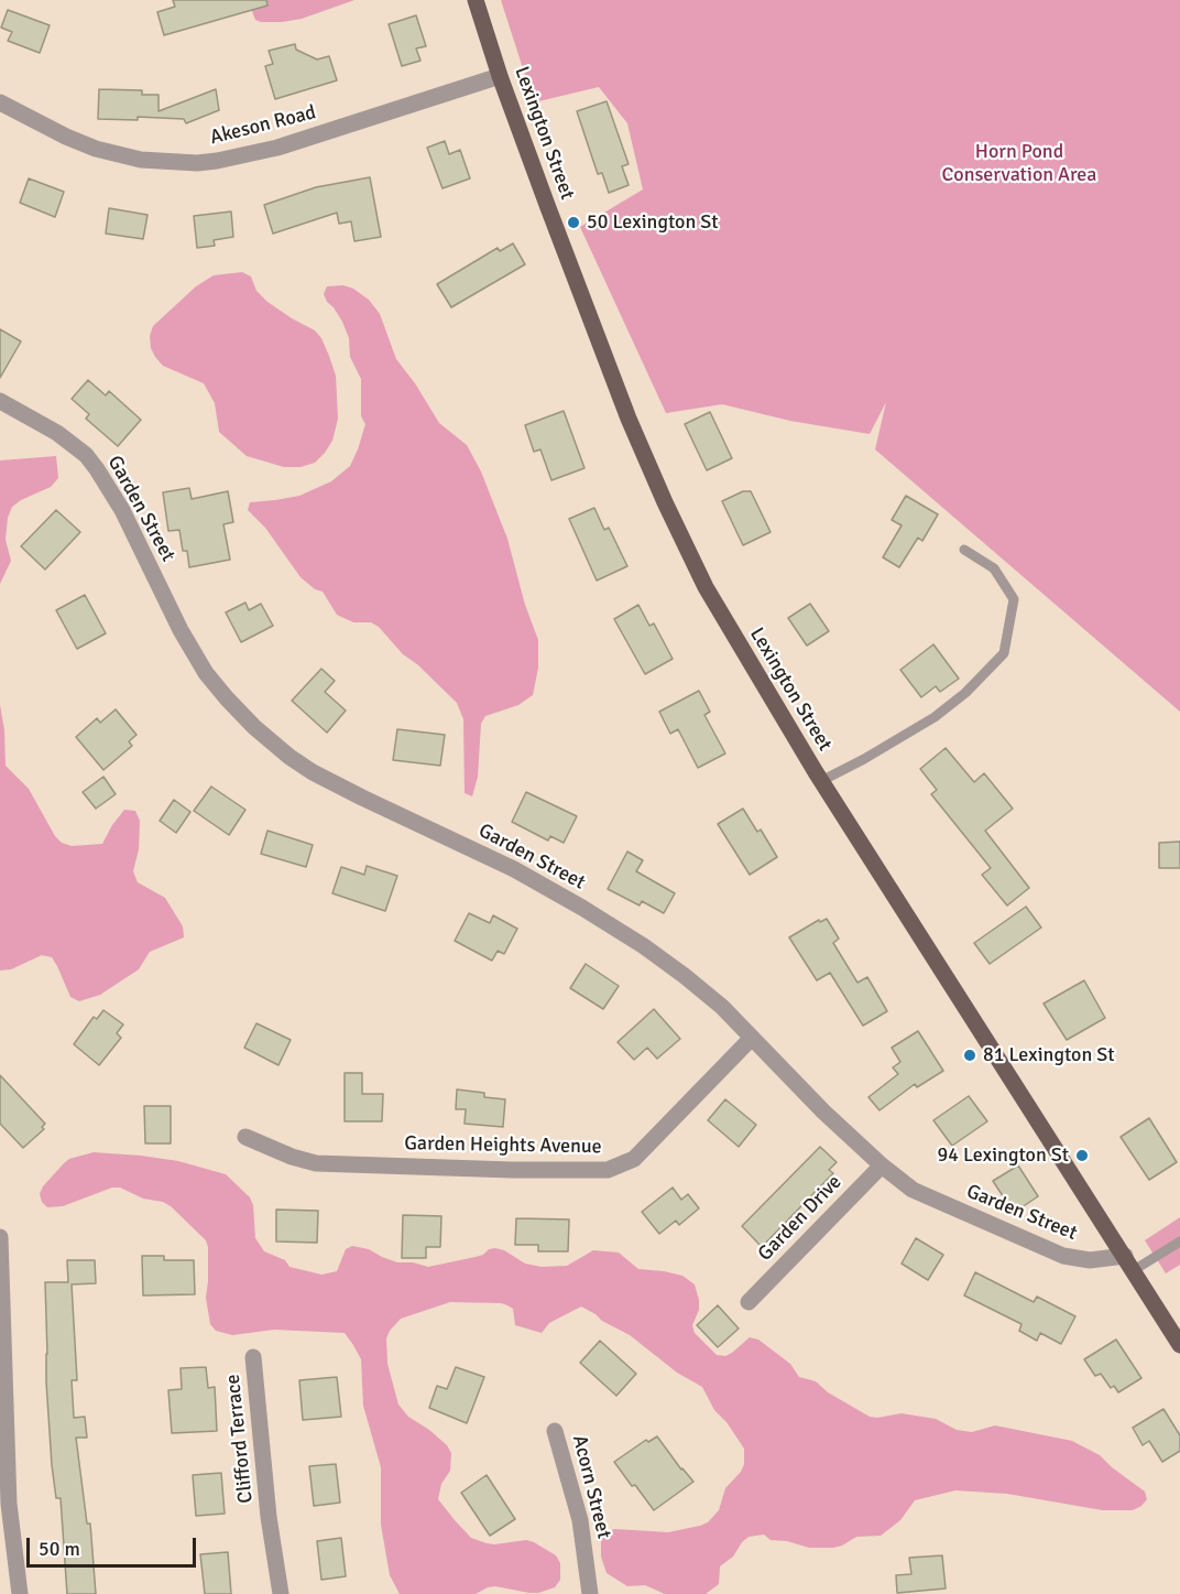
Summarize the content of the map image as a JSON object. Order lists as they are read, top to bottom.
{
  "streets": {
    "main road": ["Lexington Street"],
    "street": [
      "Akeson Road",
      "Garden Street",
      "Garden Heights Avenue",
      "Garden Drive",
      "Clifford Terrace",
      "Acorn Street"
    ]
  },
  "crossings": [
    ["Akeson Road", "Lexington Street"],
    ["Lexington Street", "Garden Street"],
    ["Garden Street", "Garden Heights Avenue"],
    ["Garden Street", "Garden Drive"]
  ],
  "parks": ["Horn Pond Conservation Area"],
  "places": ["50 Lexington St", "81 Lexington St", "94 Lexington St"],
  "scale_bar": "50 m"
}
